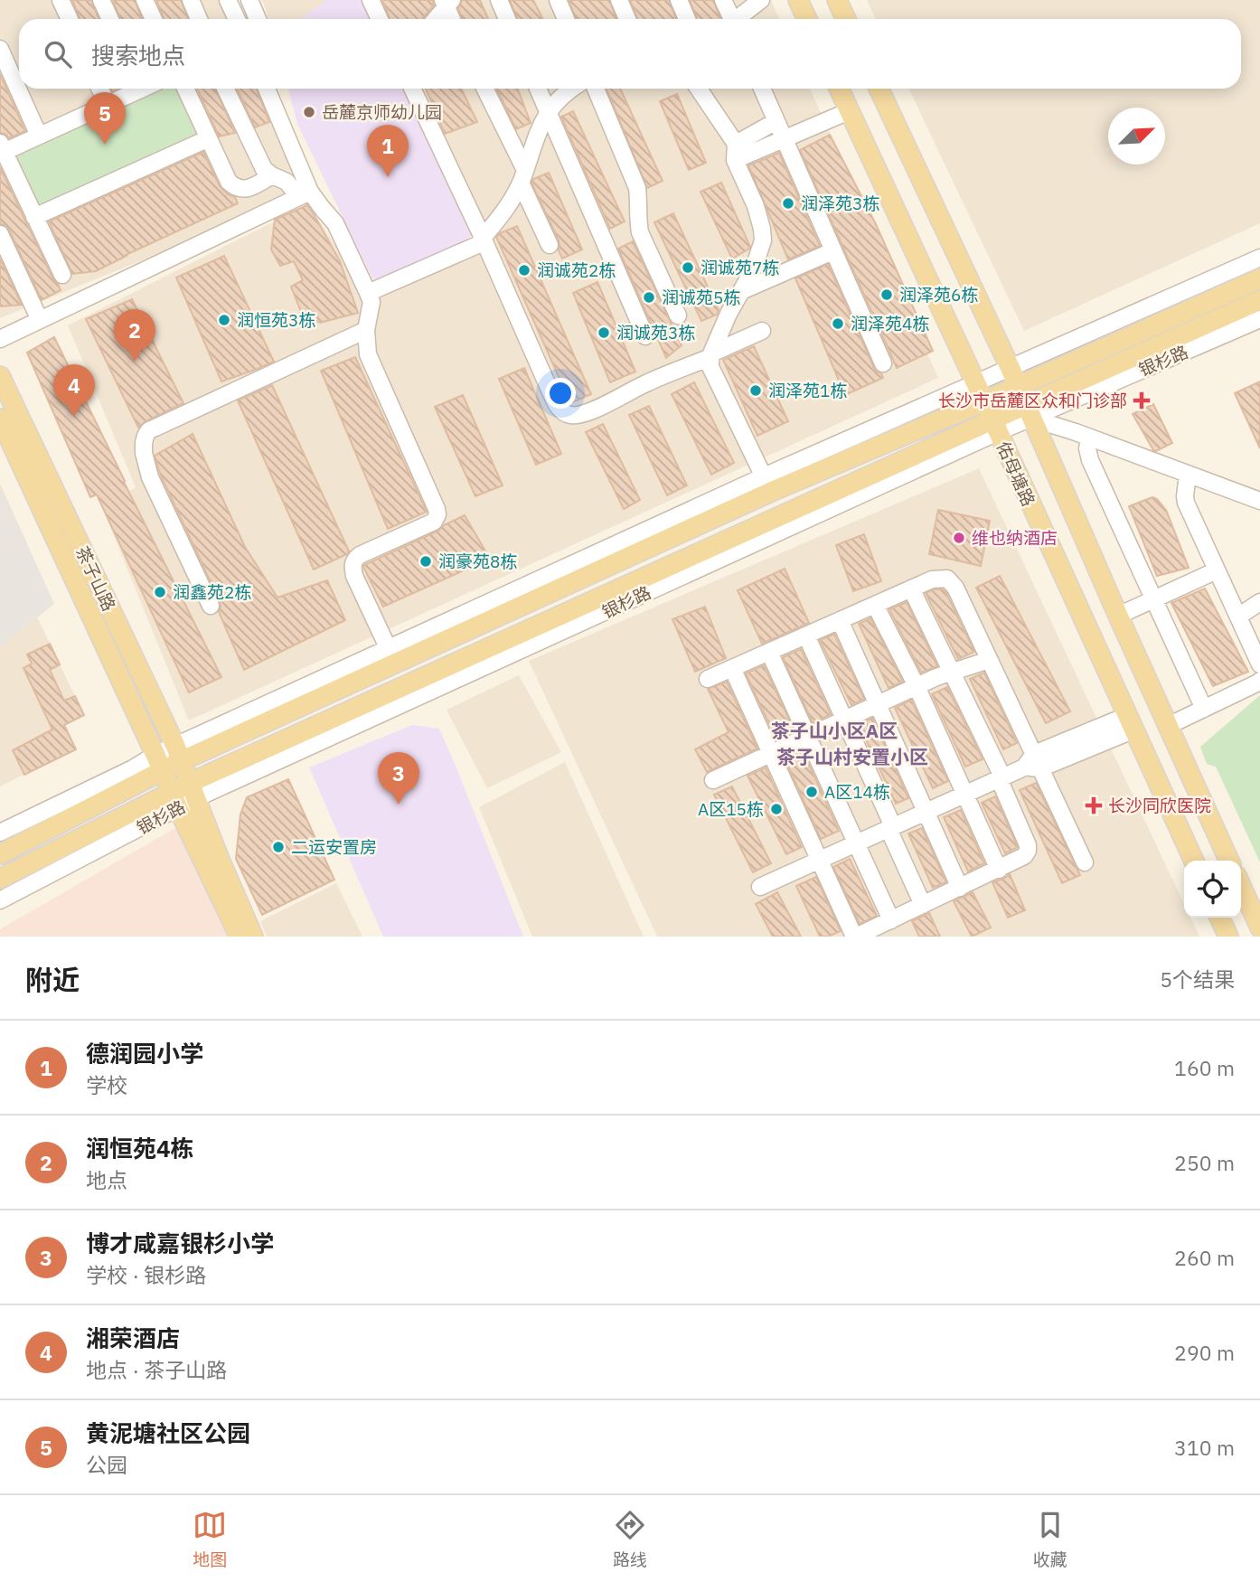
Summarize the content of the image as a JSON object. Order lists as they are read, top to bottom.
{
  "streets": {
    "main road": ["银杉路", "佑母塘路", "茶子山路"]
  },
  "crossings": [
    ["银杉路", "佑母塘路"],
    ["银杉路", "茶子山路"]
  ],
  "districts": ["茶子山小区A区", "茶子山村安置小区"],
  "places": {
    "other": [
      "岳麓京师幼儿园",
      "润泽苑3栋",
      "润诚苑7栋",
      "润诚苑2栋",
      "润泽苑6栋",
      "润诚苑5栋",
      "润恒苑3栋",
      "润泽苑4栋",
      "润诚苑3栋",
      "润泽苑1栋",
      "维也纳酒店",
      "润豪苑8栋",
      "润鑫苑2栋",
      "A区14栋",
      "A区15栋",
      "二运安置房"
    ],
    "health": ["长沙市岳麓区众和门诊部", "长沙同欣医院"]
  },
  "north": "top right",
  "page": {
    "search": "搜索地点",
    "pins": [
      "5",
      "1",
      "2",
      "4",
      "3"
    ],
    "heading": ["附近", "5个结果"],
    "list": [
      {
        "mark": "1",
        "name": "德润园小学",
        "note": "学校",
        "value": "160 m"
      },
      {
        "mark": "2",
        "name": "润恒苑4栋",
        "note": "地点",
        "value": "250 m"
      },
      {
        "mark": "3",
        "name": "博才咸嘉银杉小学",
        "note": "学校 · 银杉路",
        "value": "260 m"
      },
      {
        "mark": "4",
        "name": "湘荣酒店",
        "note": "地点 · 茶子山路",
        "value": "290 m"
      },
      {
        "mark": "5",
        "name": "黄泥塘社区公园",
        "note": "公园",
        "value": "310 m"
      }
    ],
    "nav": ["地图", "路线", "收藏"]
  }
}
